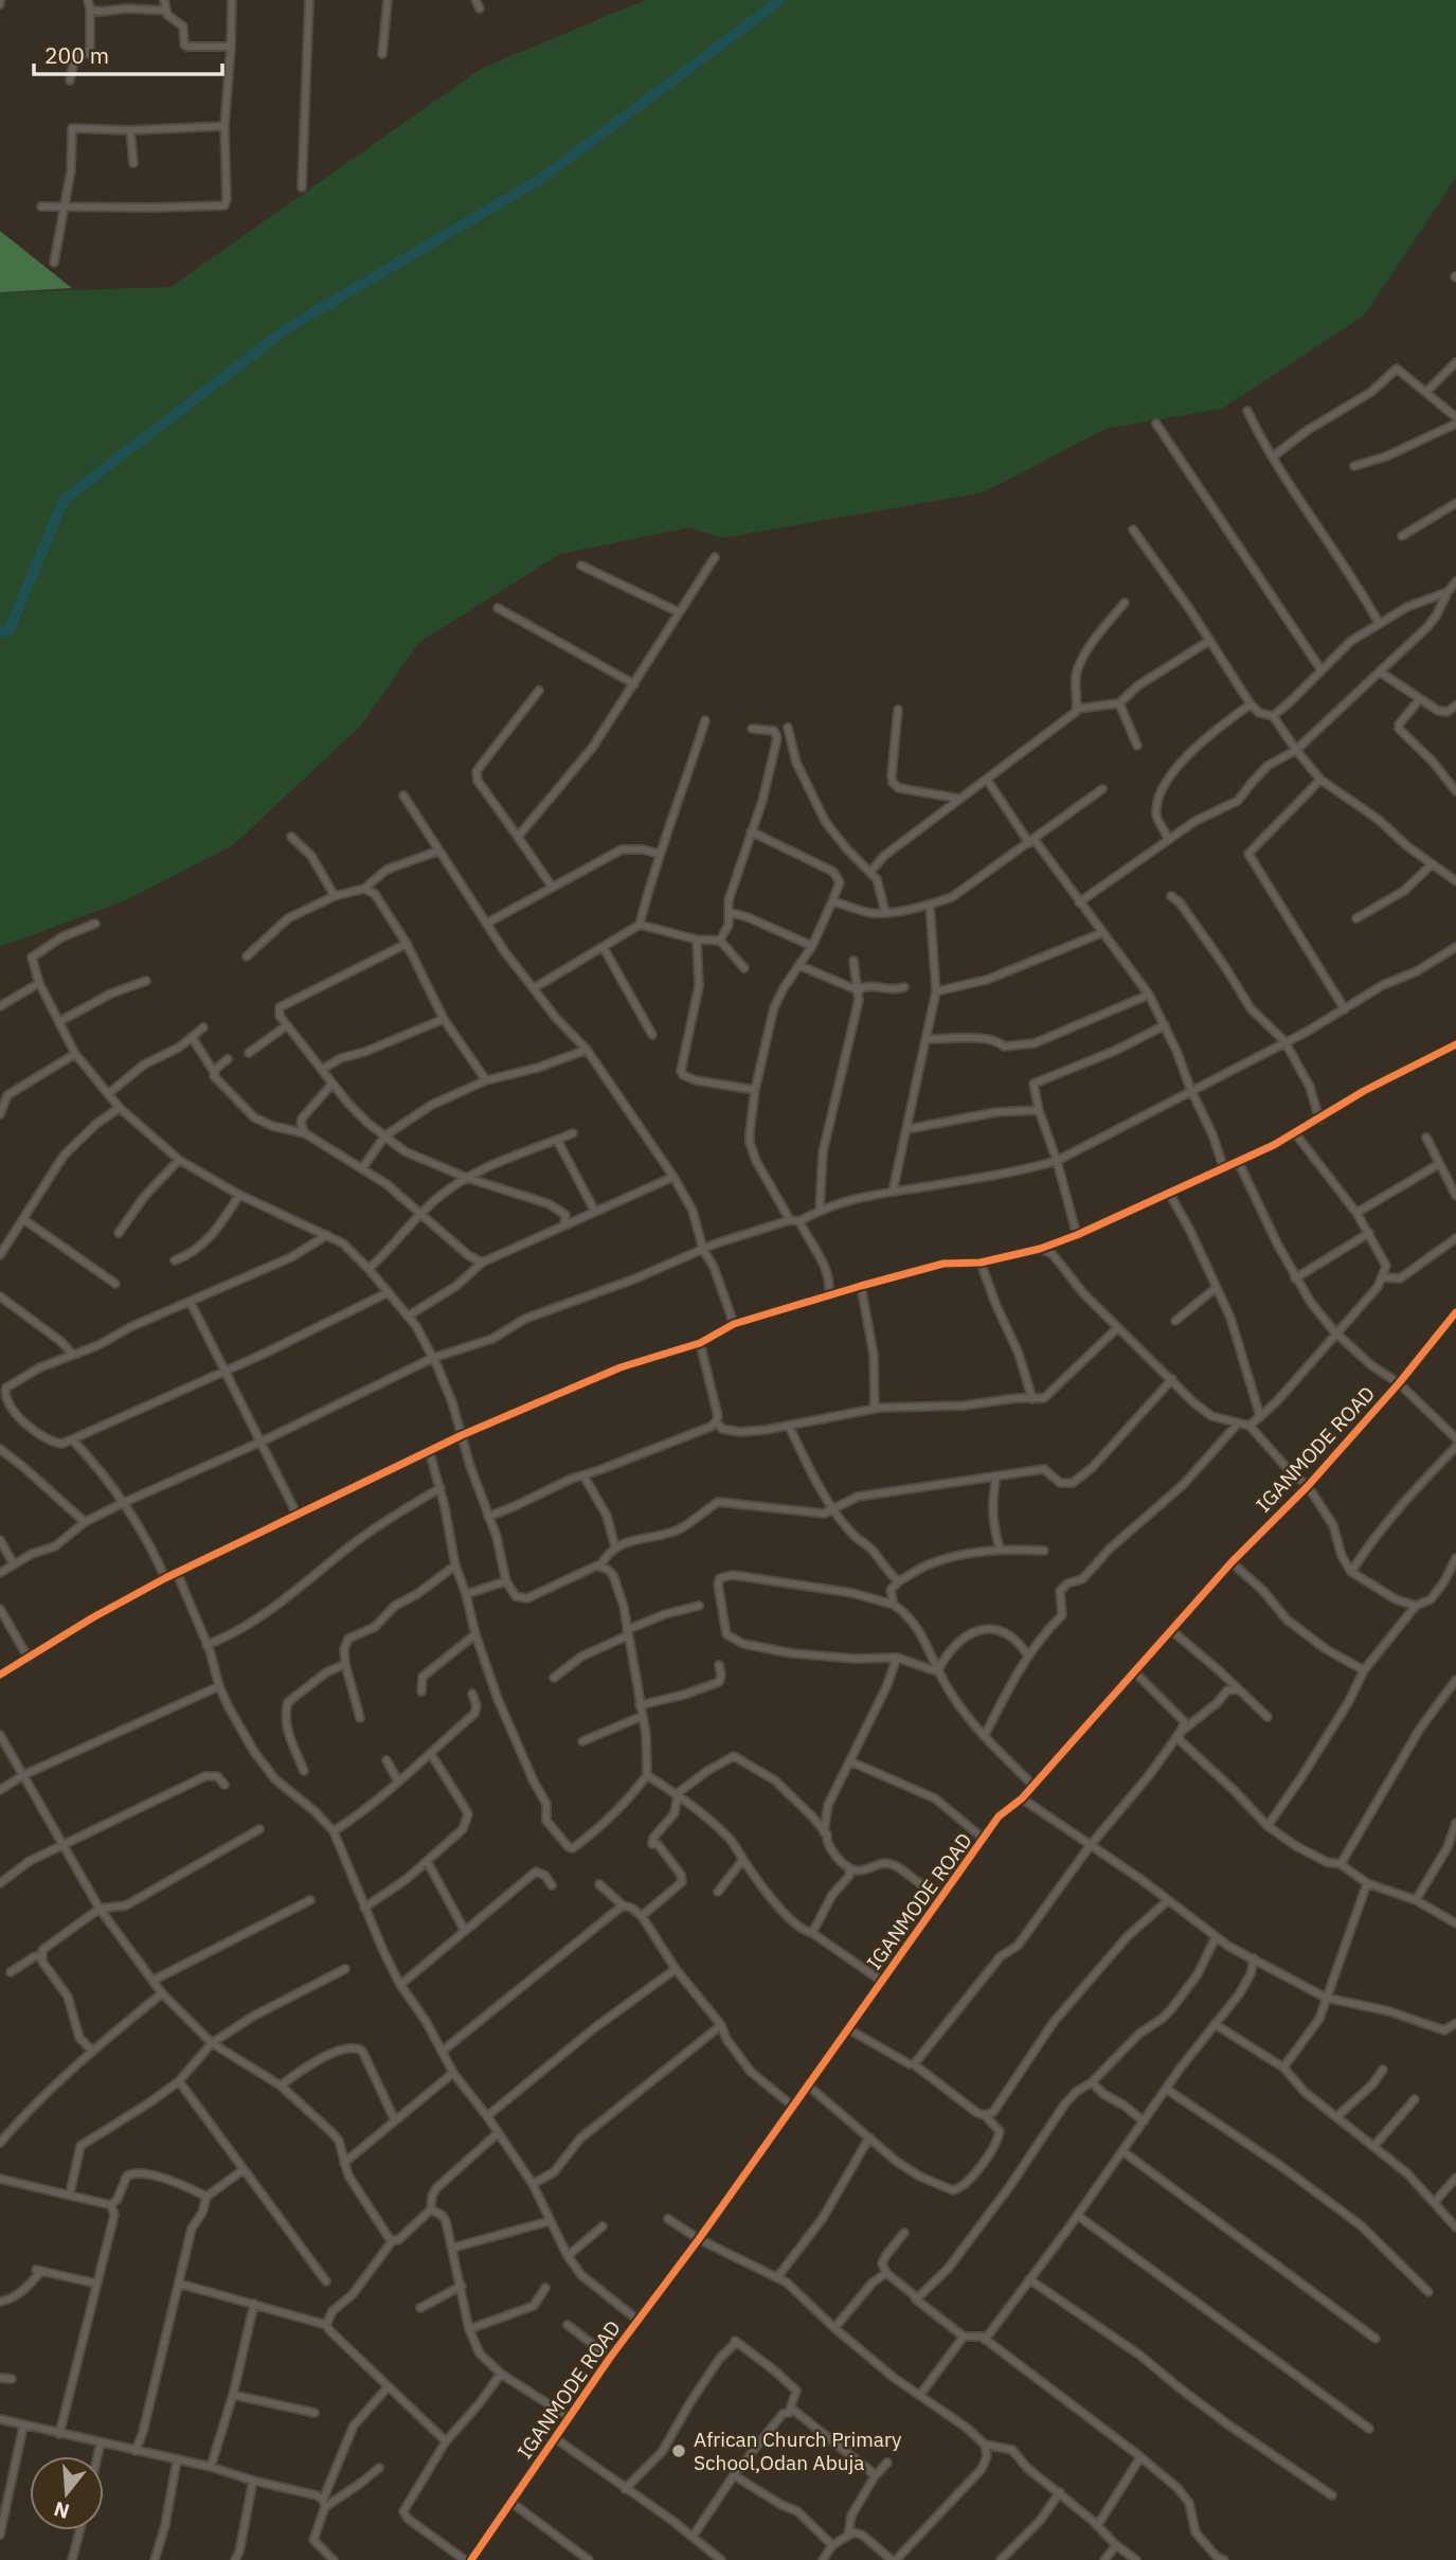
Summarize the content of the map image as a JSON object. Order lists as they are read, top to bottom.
{
  "streets": {
    "street": ["IGANMODE ROAD"]
  },
  "places": ["African Church Primary School,Odan Abuja"],
  "scale_bar": "200 m",
  "north": "bottom"
}
